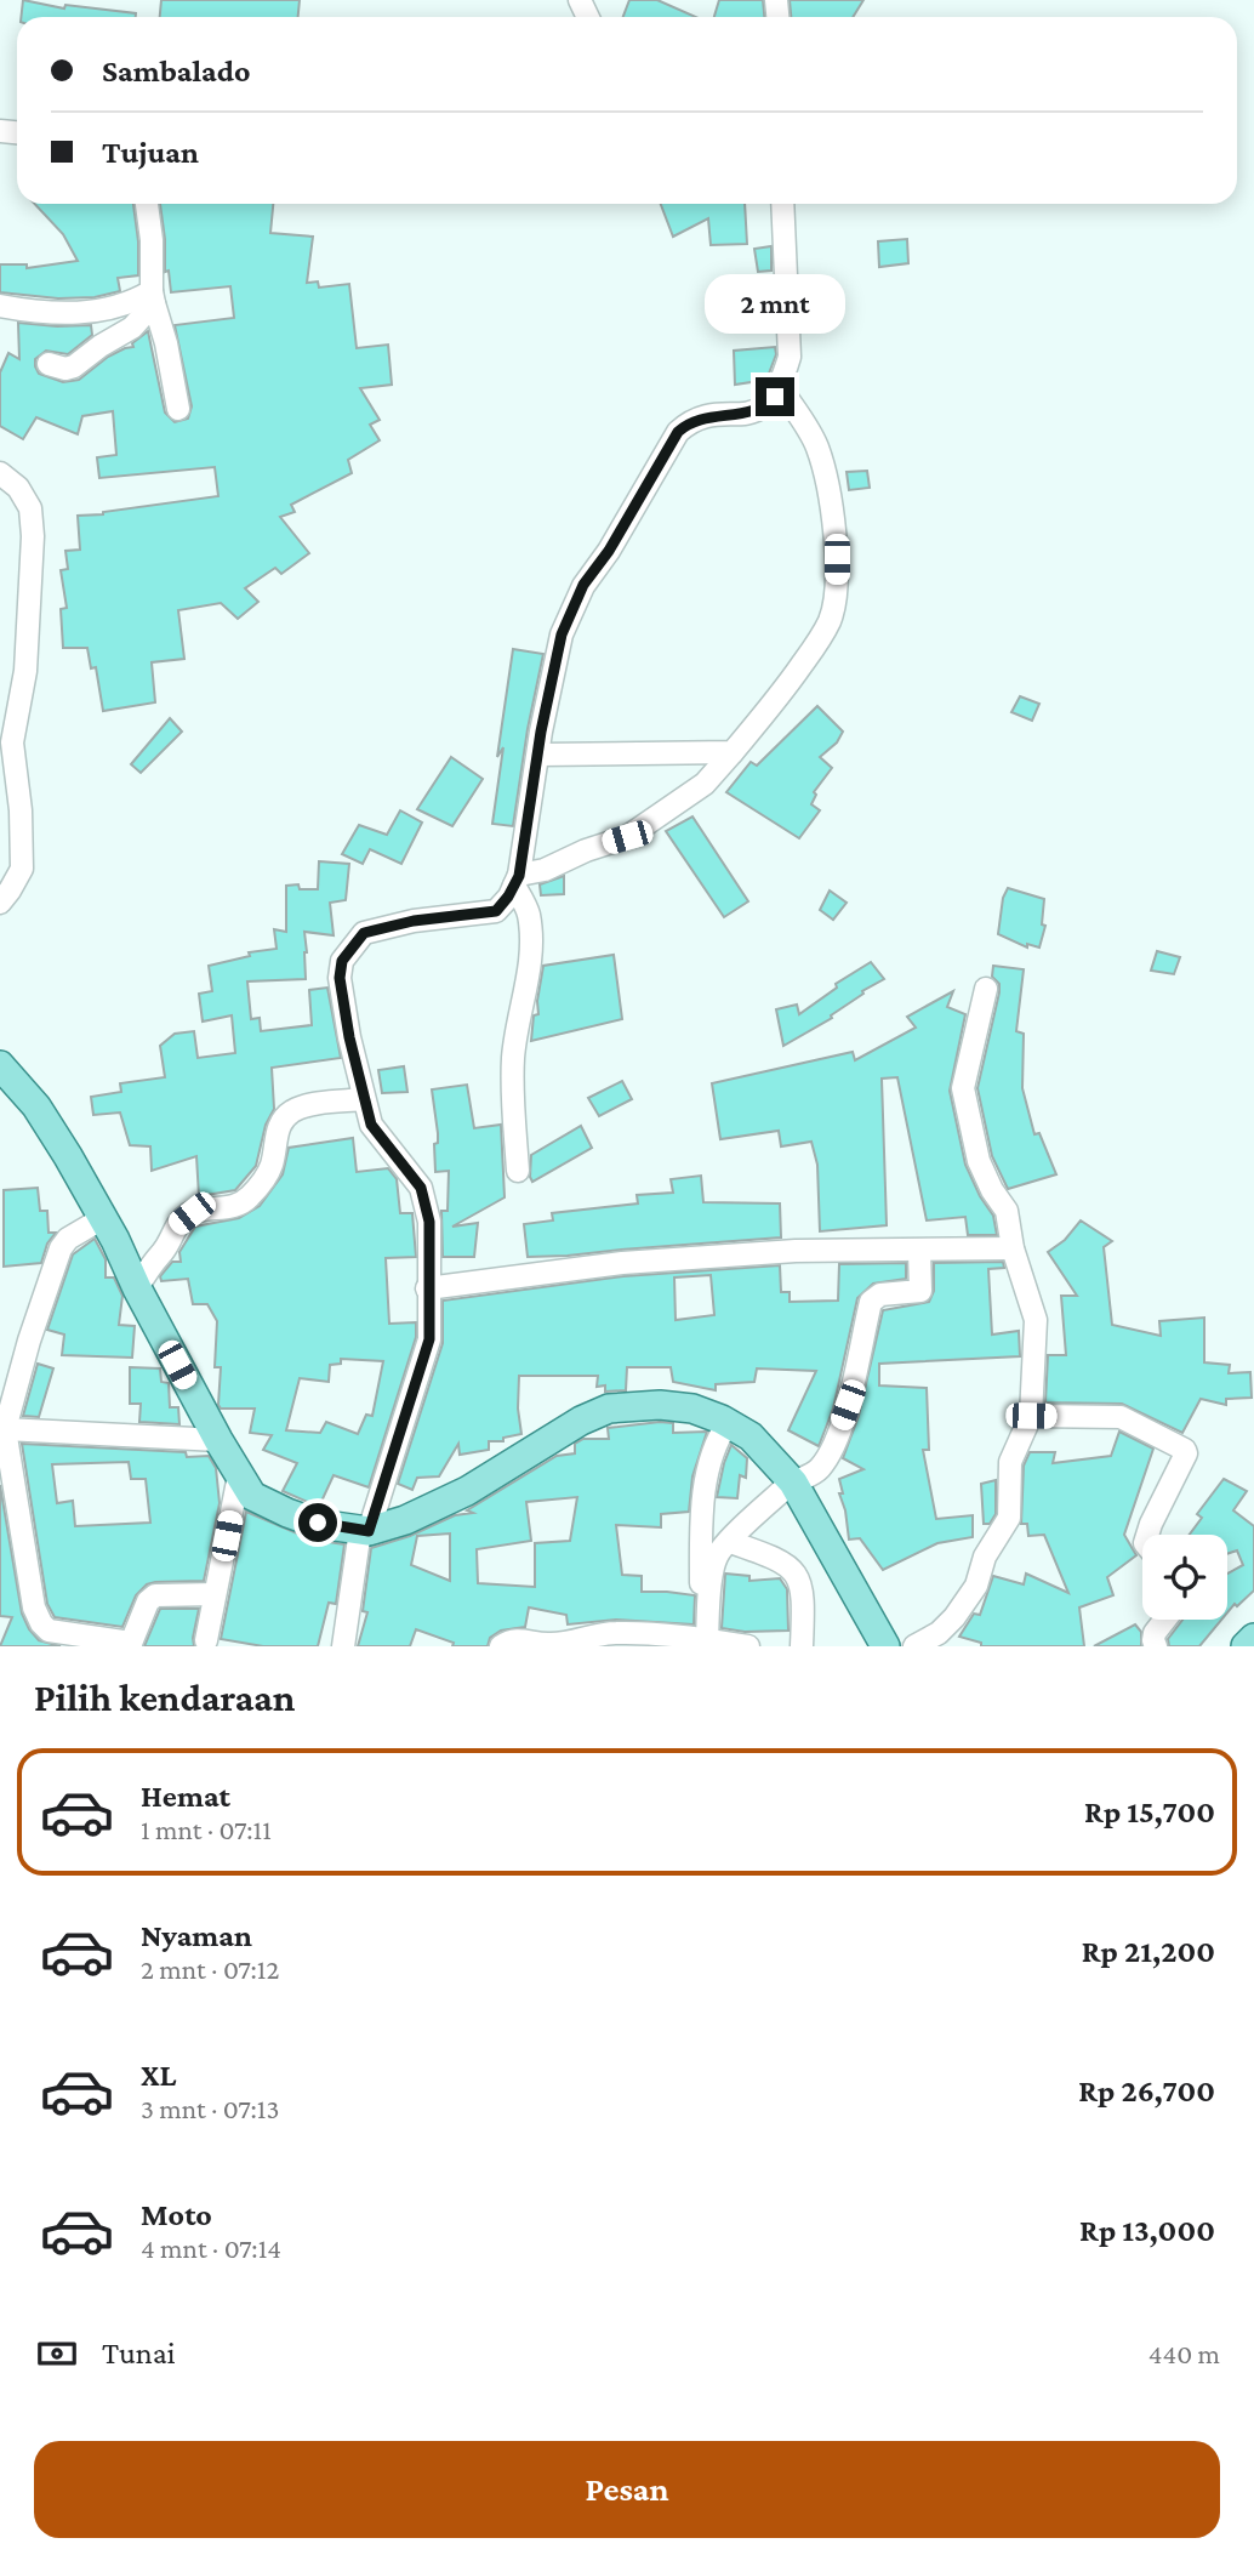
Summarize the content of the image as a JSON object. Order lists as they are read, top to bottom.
{
  "page": {
    "banner": ["Sambalado", "Tujuan"],
    "bubble": "2 mnt",
    "heading": "Pilih kendaraan",
    "list": [
      {
        "name": "Hemat",
        "note": "1 mnt · 07:11",
        "value": "Rp 15,700"
      },
      {
        "name": "Nyaman",
        "note": "2 mnt · 07:12",
        "value": "Rp 21,200"
      },
      {
        "name": "XL",
        "note": "3 mnt · 07:13",
        "value": "Rp 26,700"
      },
      {
        "name": "Moto",
        "note": "4 mnt · 07:14",
        "value": "Rp 13,000"
      }
    ],
    "pay": ["Tunai", "440 m"],
    "buttons": "Pesan"
  }
}
